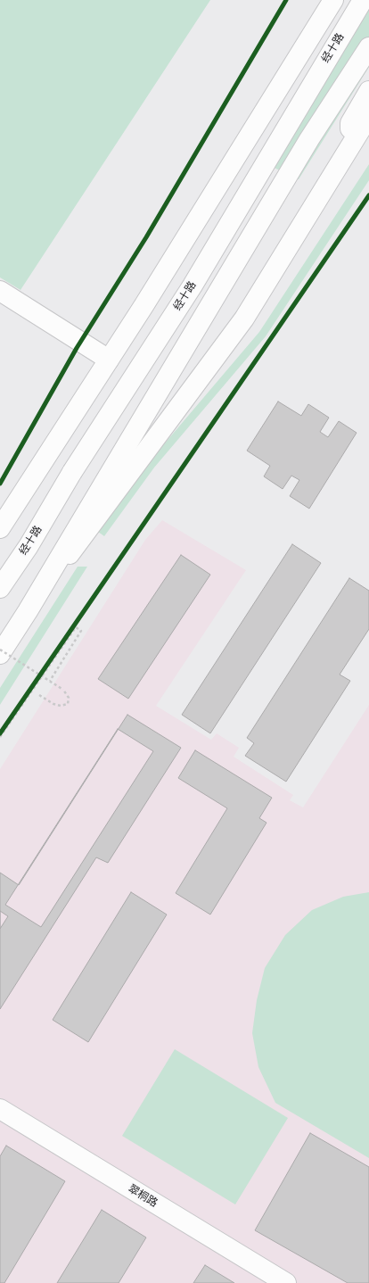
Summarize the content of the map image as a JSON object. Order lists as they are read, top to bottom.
{
  "streets": {
    "main road": ["经十路", "翠桐路"]
  }
}
